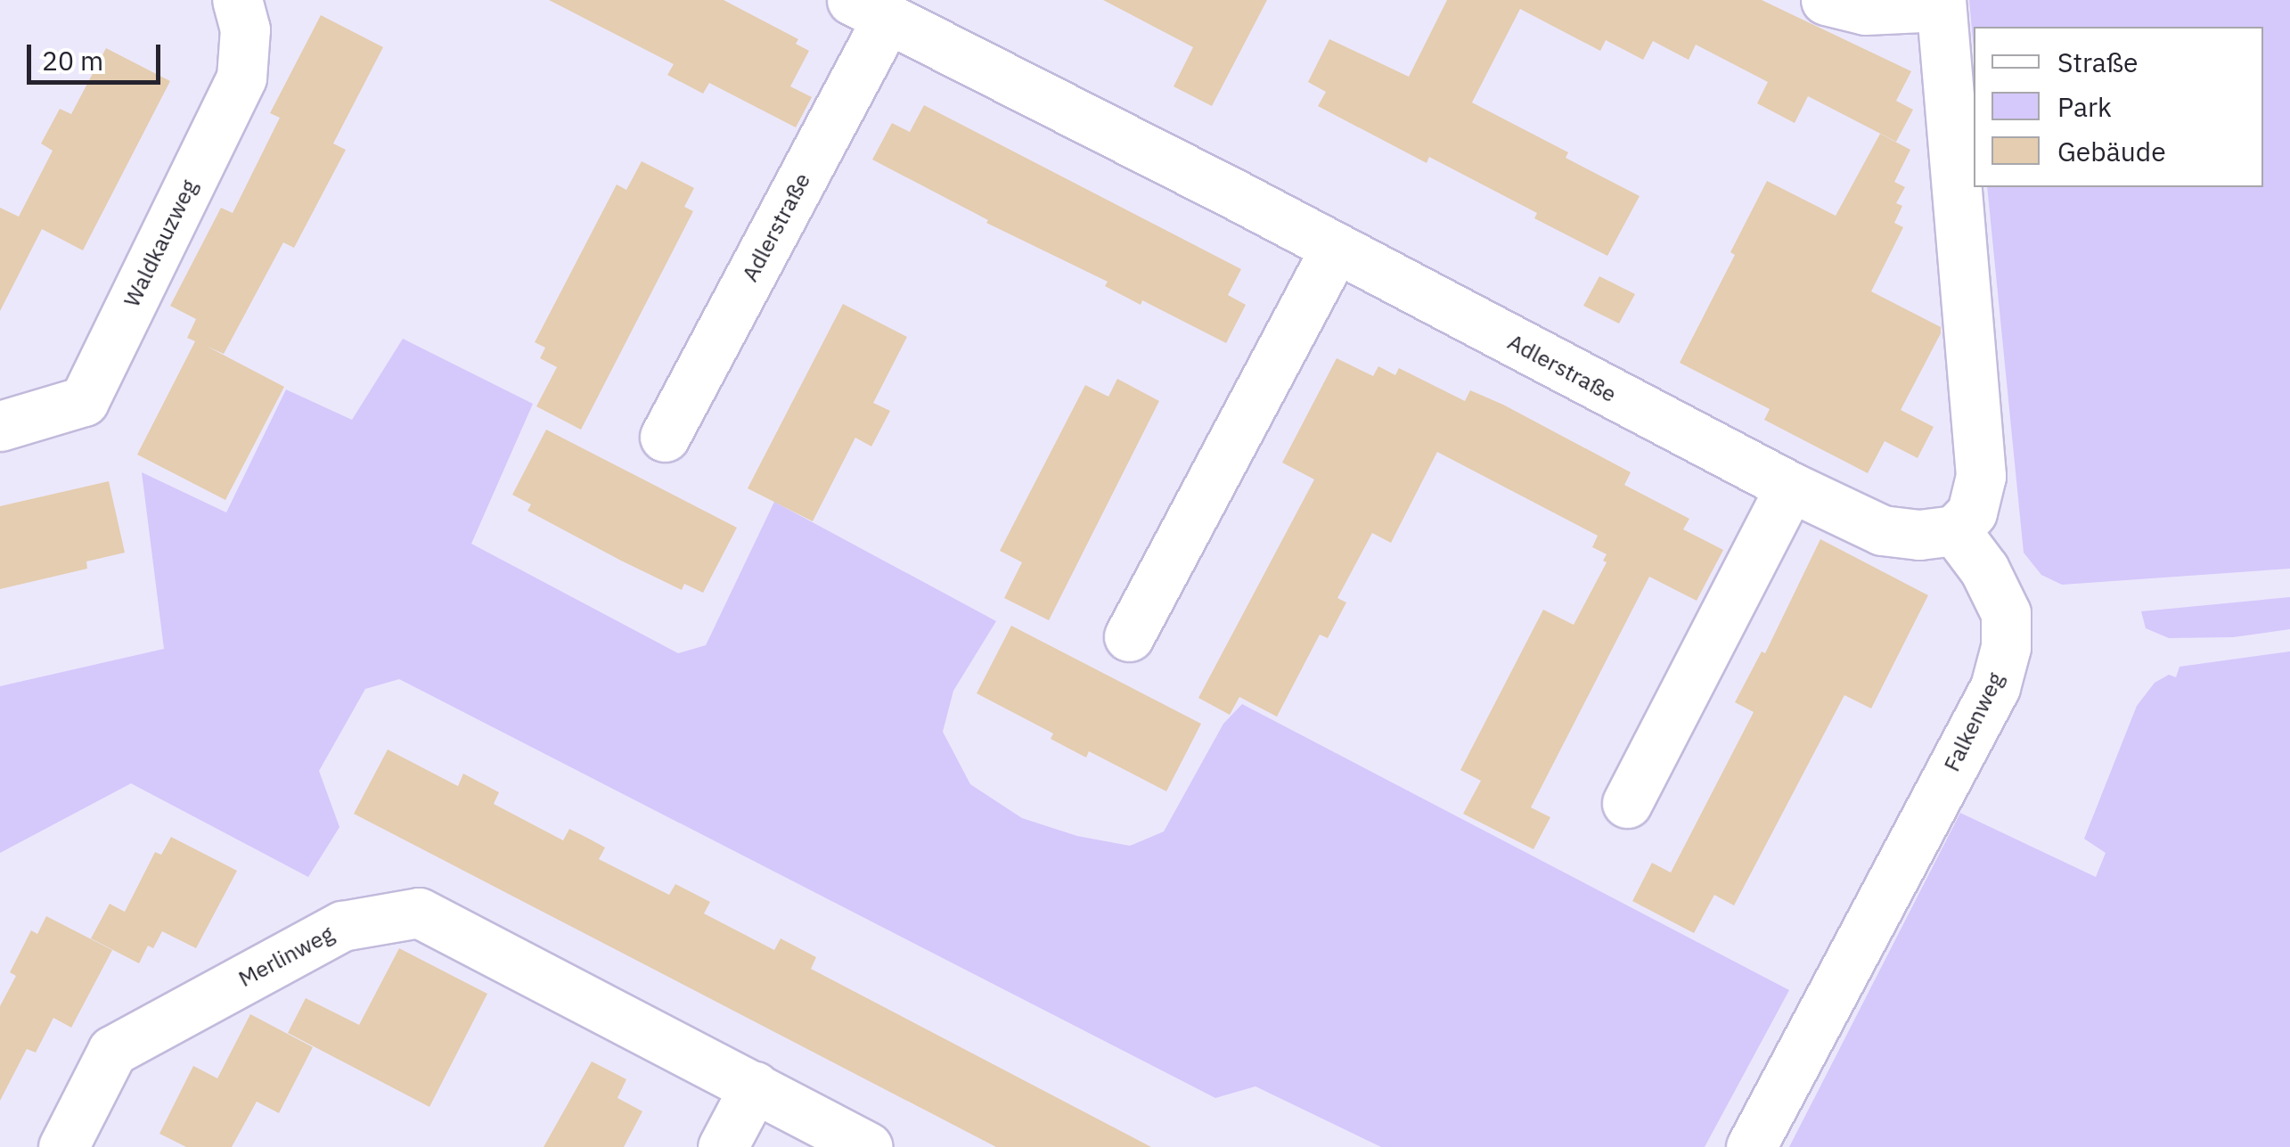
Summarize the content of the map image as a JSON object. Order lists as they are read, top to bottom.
{
  "streets": {
    "street": [
      "Adlerstraße",
      "Waldkauzweg",
      "Falkenweg",
      "Merlinweg"
    ]
  },
  "crossings": [
    ["Adlerstraße", "Falkenweg"]
  ],
  "legend": ["Straße", "Park", "Gebäude"],
  "scale_bar": "20 m"
}
